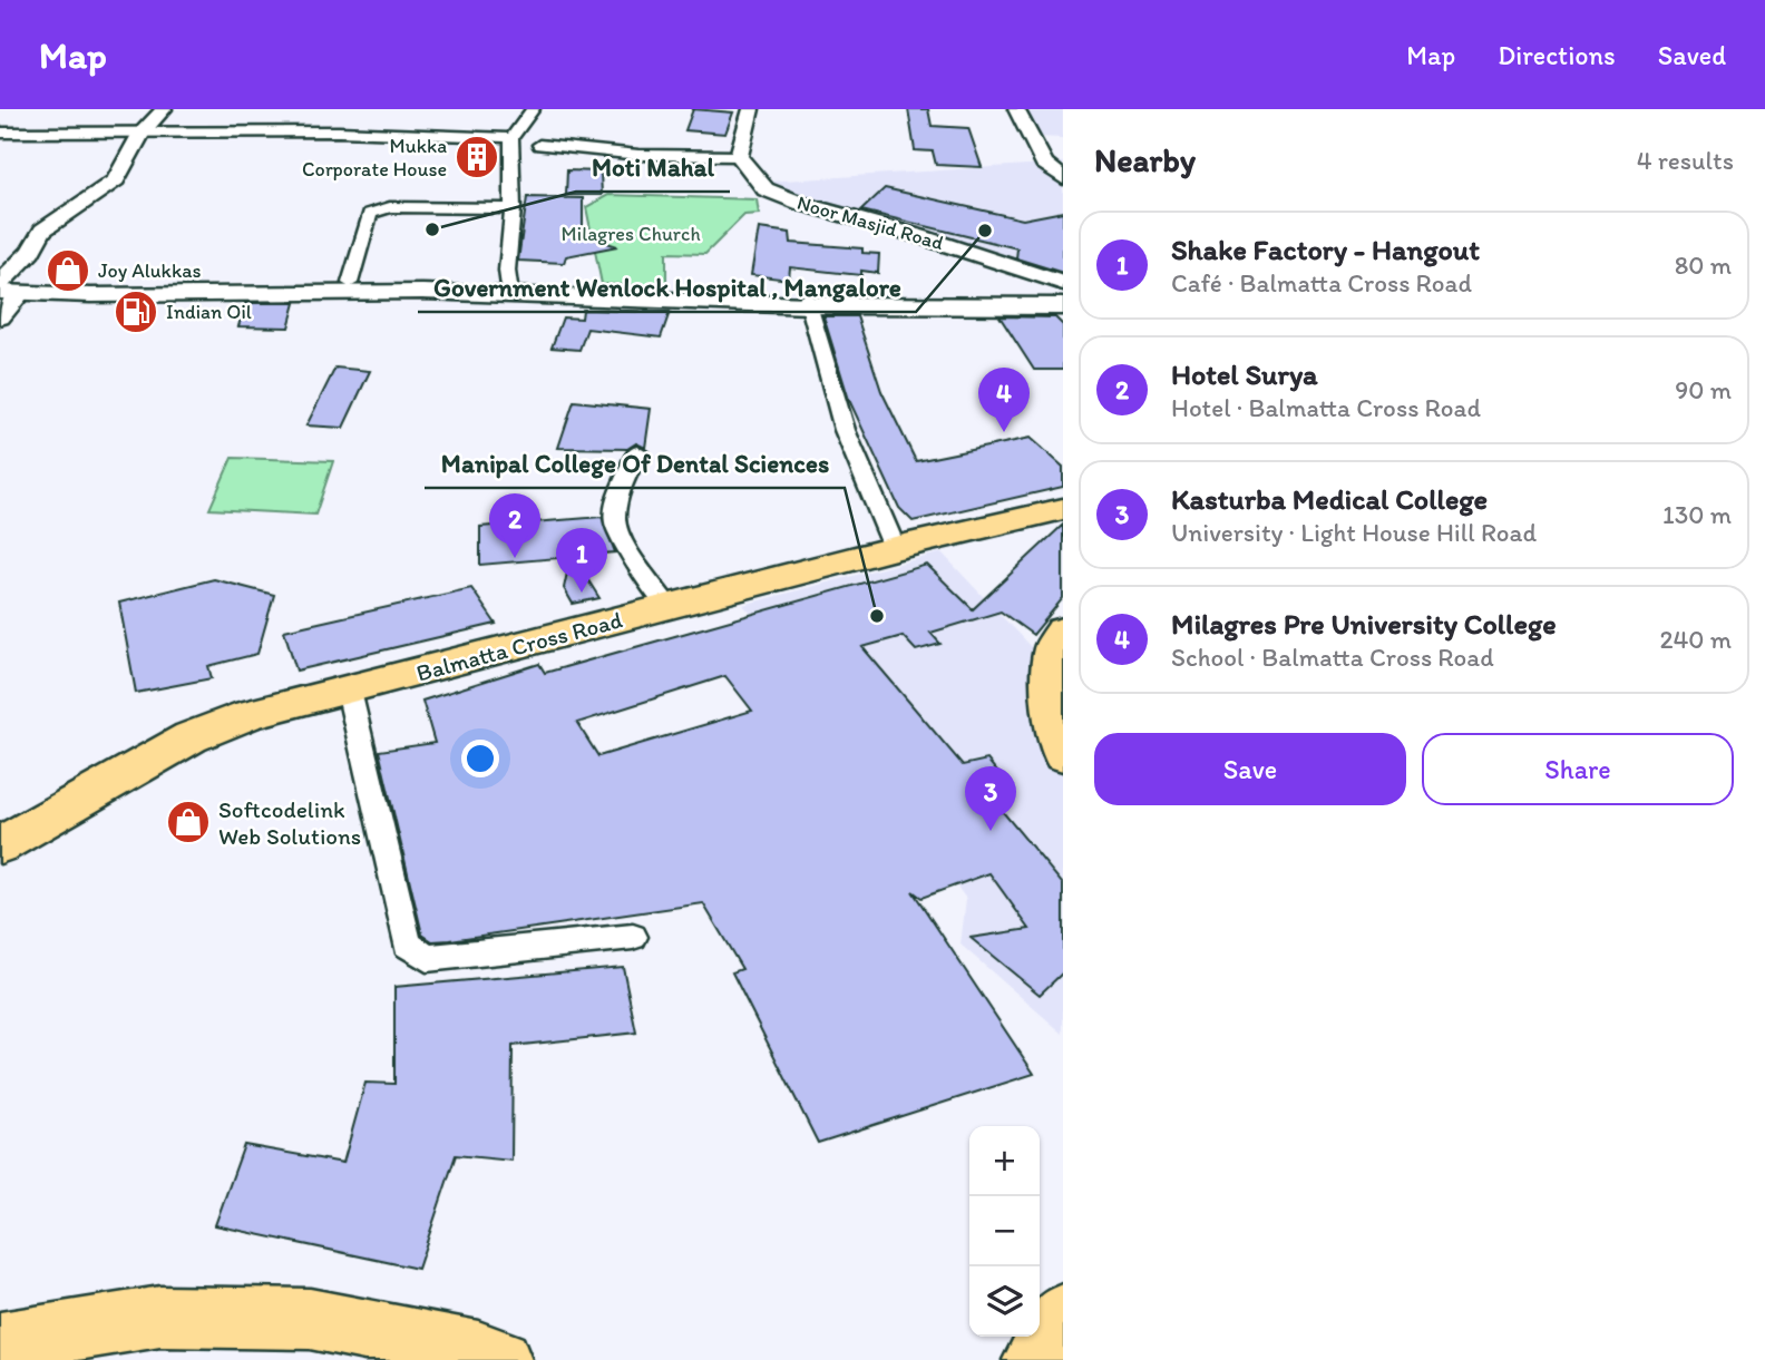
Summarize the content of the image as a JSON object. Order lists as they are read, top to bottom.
{
  "streets": {
    "main road": ["Balmatta Cross Road"],
    "street": ["Noor Masjid Road"]
  },
  "parks": ["Milagres Church"],
  "places": {
    "building": ["Mukka Corporate House"],
    "other": ["Moti Mahal", "Government Wenlock Hospital , Mangalore", "Manipal College Of Dental Sciences"],
    "shop": ["Joy Alukkas", "Softcodelink Web Solutions"],
    "fuel station": ["Indian Oil"]
  },
  "page": {
    "header": "Map",
    "nav": ["Map", "Directions", "Saved"],
    "heading": ["Nearby", "4 results"],
    "list": [
      {
        "mark": "1",
        "name": "Shake Factory - Hangout",
        "note": "Café · Balmatta Cross Road",
        "value": "80 m"
      },
      {
        "mark": "2",
        "name": "Hotel Surya",
        "note": "Hotel · Balmatta Cross Road",
        "value": "90 m"
      },
      {
        "mark": "3",
        "name": "Kasturba Medical College",
        "note": "University · Light House Hill Road",
        "value": "130 m"
      },
      {
        "mark": "4",
        "name": "Milagres Pre University College",
        "note": "School · Balmatta Cross Road",
        "value": "240 m"
      }
    ],
    "pins": [
      "4",
      "2",
      "1",
      "3"
    ],
    "buttons": ["Save", "Share"],
    "map_buttons": ["+", "−"]
  }
}
